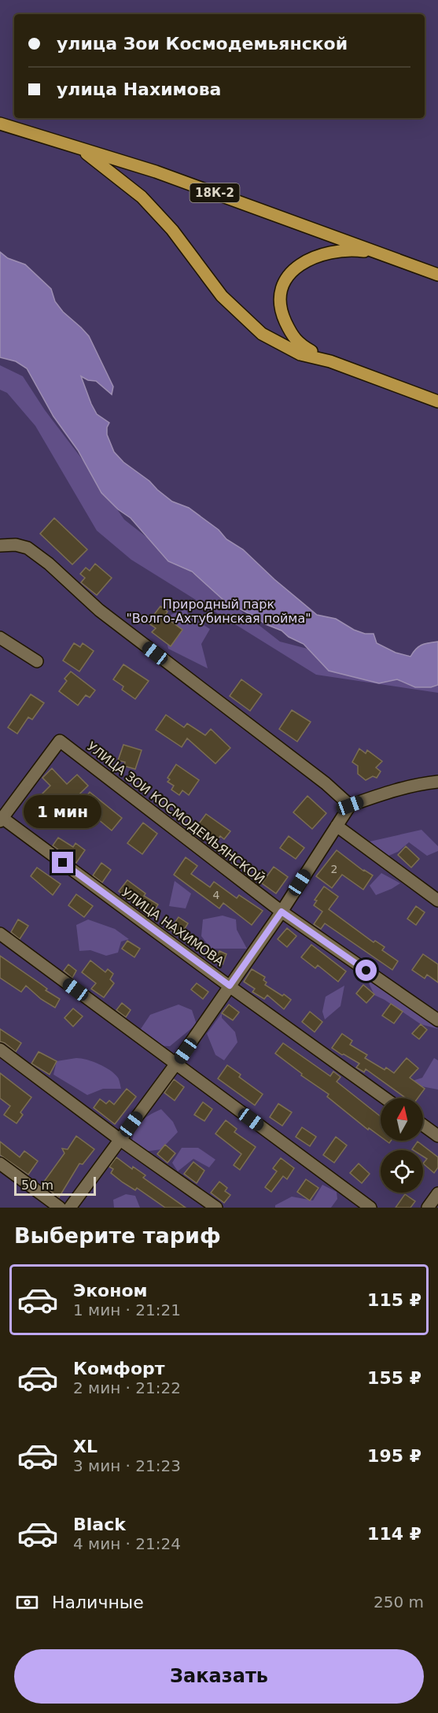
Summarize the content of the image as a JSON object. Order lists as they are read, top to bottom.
{
  "streets": {
    "main road": ["18К-2"],
    "street": ["УЛИЦА ЗОИ КОСМОДЕМЬЯНСКОЙ", "УЛИЦА НАХИМОВА"]
  },
  "crossings": [
    ["УЛИЦА ЗОИ КОСМОДЕМЬЯНСКОЙ", "УЛИЦА НАХИМОВА"]
  ],
  "parks": ["Природный парк \"Волго-Ахтубинская пойма\""],
  "house_numbers": ["2", "4"],
  "scale_bar": "50 m",
  "north": "top",
  "page": {
    "banner": ["улица Зои Космодемьянской", "улица Нахимова"],
    "bubble": "1 мин",
    "scale": "50 m",
    "heading": "Выберите тариф",
    "list": [
      {
        "name": "Эконом",
        "note": "1 мин · 21:21",
        "value": "115 ₽"
      },
      {
        "name": "Комфорт",
        "note": "2 мин · 21:22",
        "value": "155 ₽"
      },
      {
        "name": "XL",
        "note": "3 мин · 21:23",
        "value": "195 ₽"
      },
      {
        "name": "Black",
        "note": "4 мин · 21:24",
        "value": "114 ₽"
      }
    ],
    "pay": ["Наличные", "250 m"],
    "buttons": "Заказать"
  }
}
